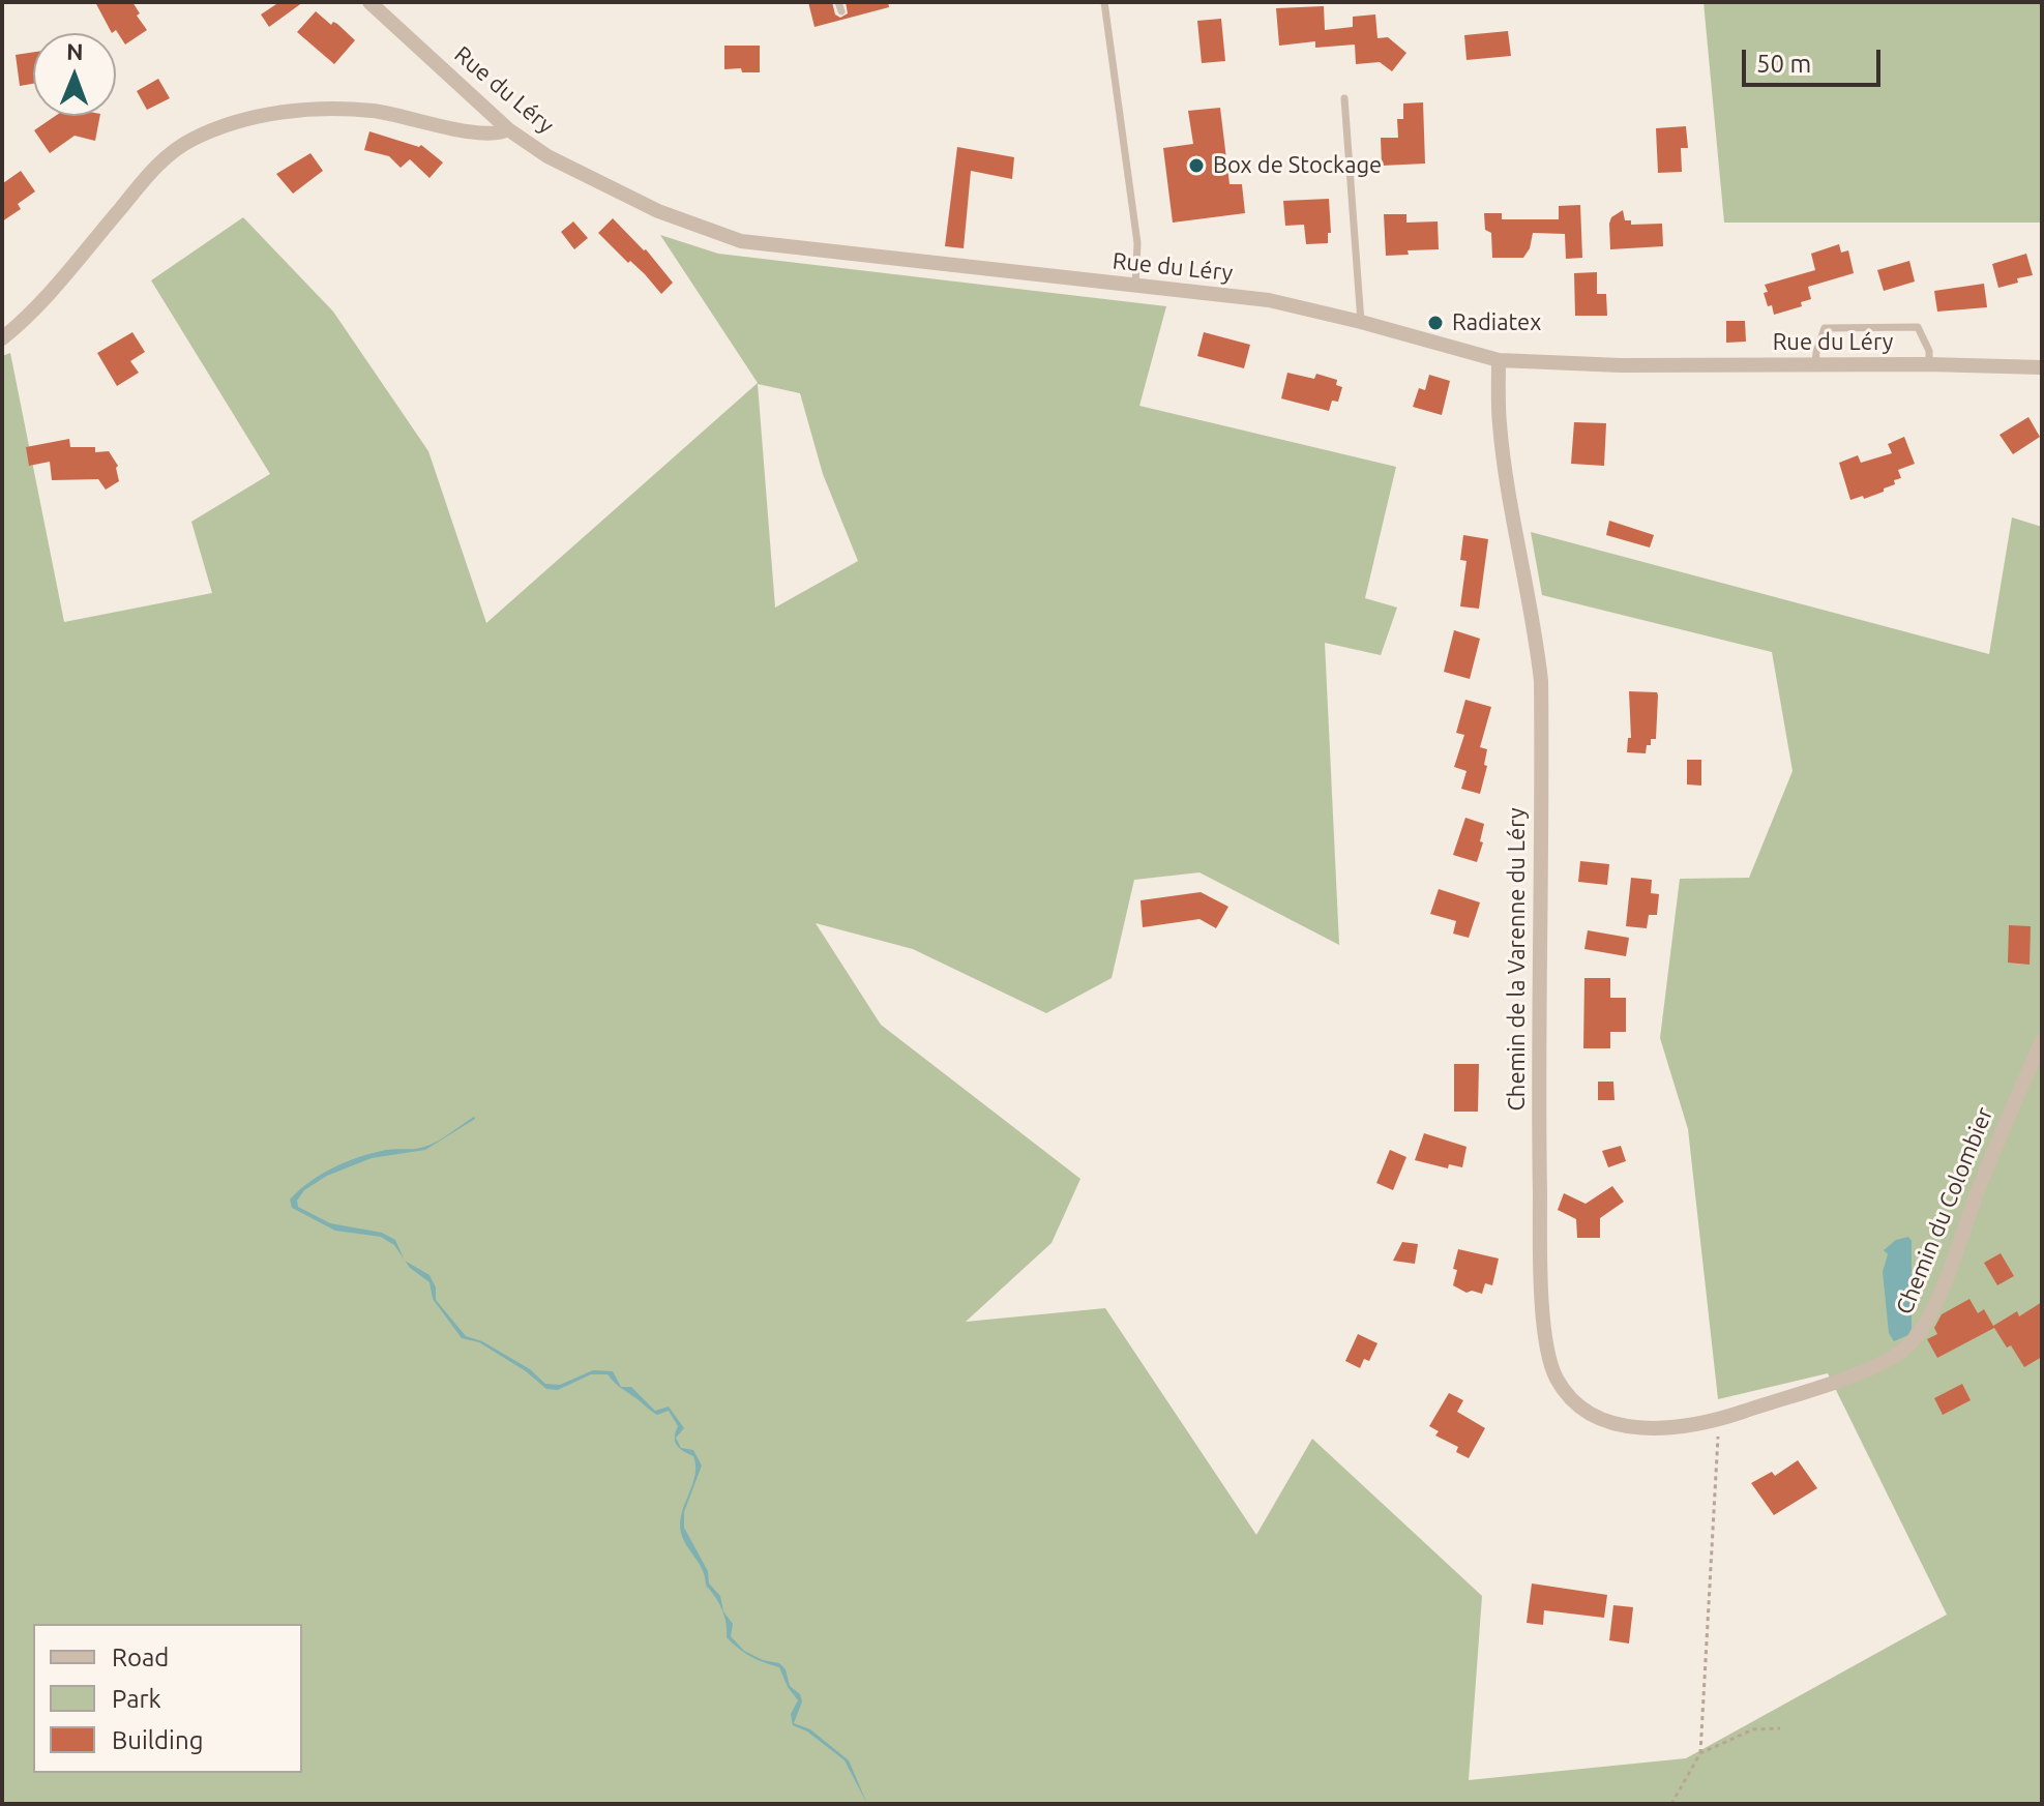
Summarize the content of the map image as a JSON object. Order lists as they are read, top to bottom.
{
  "streets": {
    "street": ["Rue du Léry", "Chemin de la Varenne du Léry", "Chemin du Colombier"]
  },
  "crossings": [
    ["Rue du Léry", "Chemin de la Varenne du Léry"],
    ["Chemin de la Varenne du Léry", "Chemin du Colombier"]
  ],
  "places": ["Box de Stockage", "Radiatex"],
  "legend": ["Road", "Park", "Building"],
  "scale_bar": "50 m",
  "north": "top"
}
